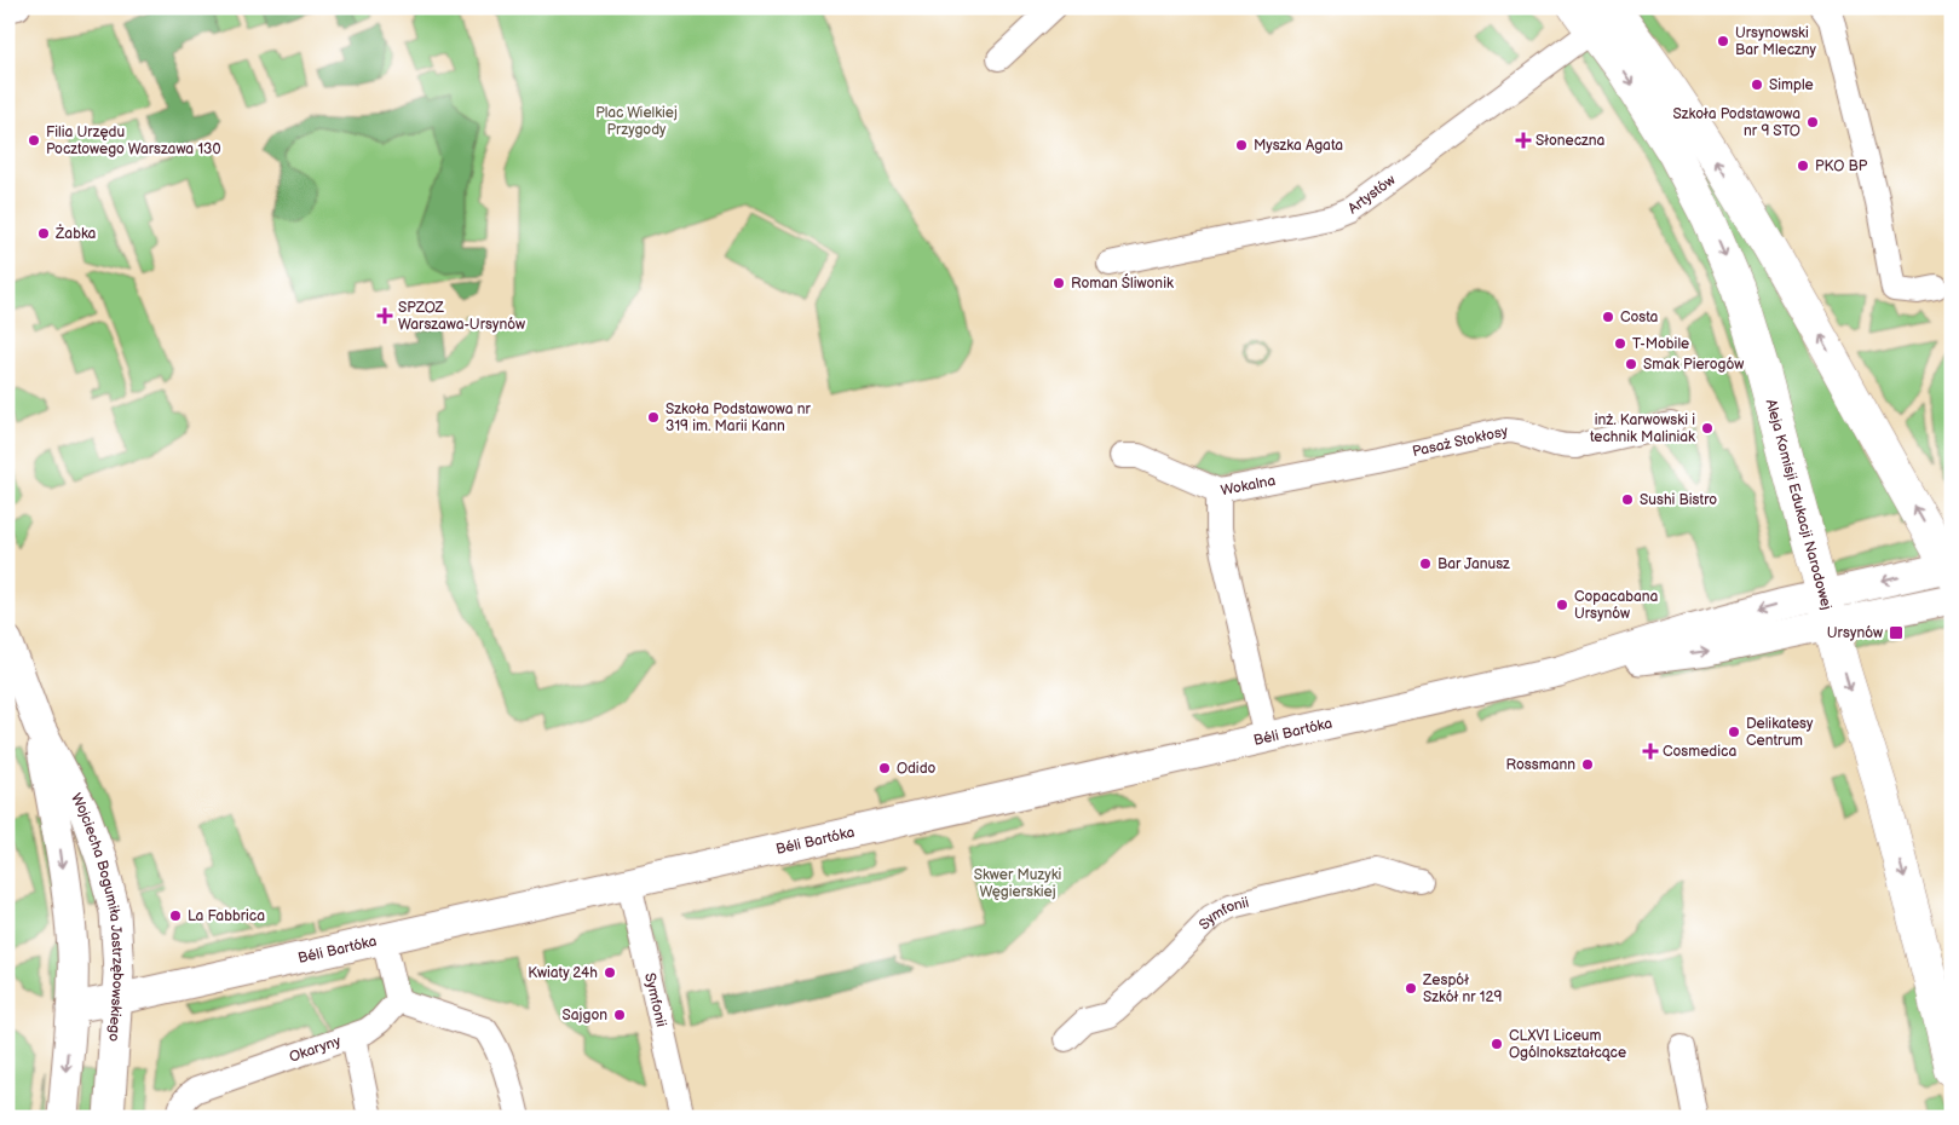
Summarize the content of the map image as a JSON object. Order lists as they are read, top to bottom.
{
  "streets": {
    "main road": ["Aleja Komisji Edukacji Narodowej"],
    "street": [
      "Artystów",
      "Pasaż Stokłosy",
      "Wokalna",
      "Béli Bartóka",
      "Symfonii",
      "Wojciecha Bogumiła Jastrzębowskiego",
      "Okaryny"
    ]
  },
  "crossings": [
    ["Artystów", "Aleja Komisji Edukacji Narodowej"],
    ["Pasaż Stokłosy", "Wokalna"],
    ["Aleja Komisji Edukacji Narodowej", "Béli Bartóka"],
    ["Béli Bartóka", "Symfonii"],
    ["Béli Bartóka", "Wojciecha Bogumiła Jastrzębowskiego"]
  ],
  "parks": ["Plac Wielkiej Przygody", "Skwer Muzyki Węgierskiej"],
  "places": {
    "other": [
      "Ursynowski Bar Mleczny",
      "Simple",
      "Szkoła Podstawowa nr 9 STO",
      "Filia Urzędu Pocztowego Warszawa 130",
      "Myszka Agata",
      "PKO BP",
      "Żabka",
      "Roman Śliwonik",
      "Costa",
      "T-Mobile",
      "Smak Pierogów",
      "Szkoła Podstawowa nr 319 im. Marii Kann",
      "inż. Karwowski i technik Maliniak",
      "Sushi Bistro",
      "Bar Janusz",
      "Copacabana Ursynów",
      "Delikatesy Centrum",
      "Rossmann",
      "Odido",
      "La Fabbrica",
      "Kwiaty 24h",
      "Zespół Szkół nr 129",
      "Sajgon",
      "CLXVI Liceum Ogólnokształcące"
    ],
    "health": ["Słoneczna", "SPZOZ Warszawa-Ursynów", "Cosmedica"],
    "transit": ["Ursynów"]
  }
}
